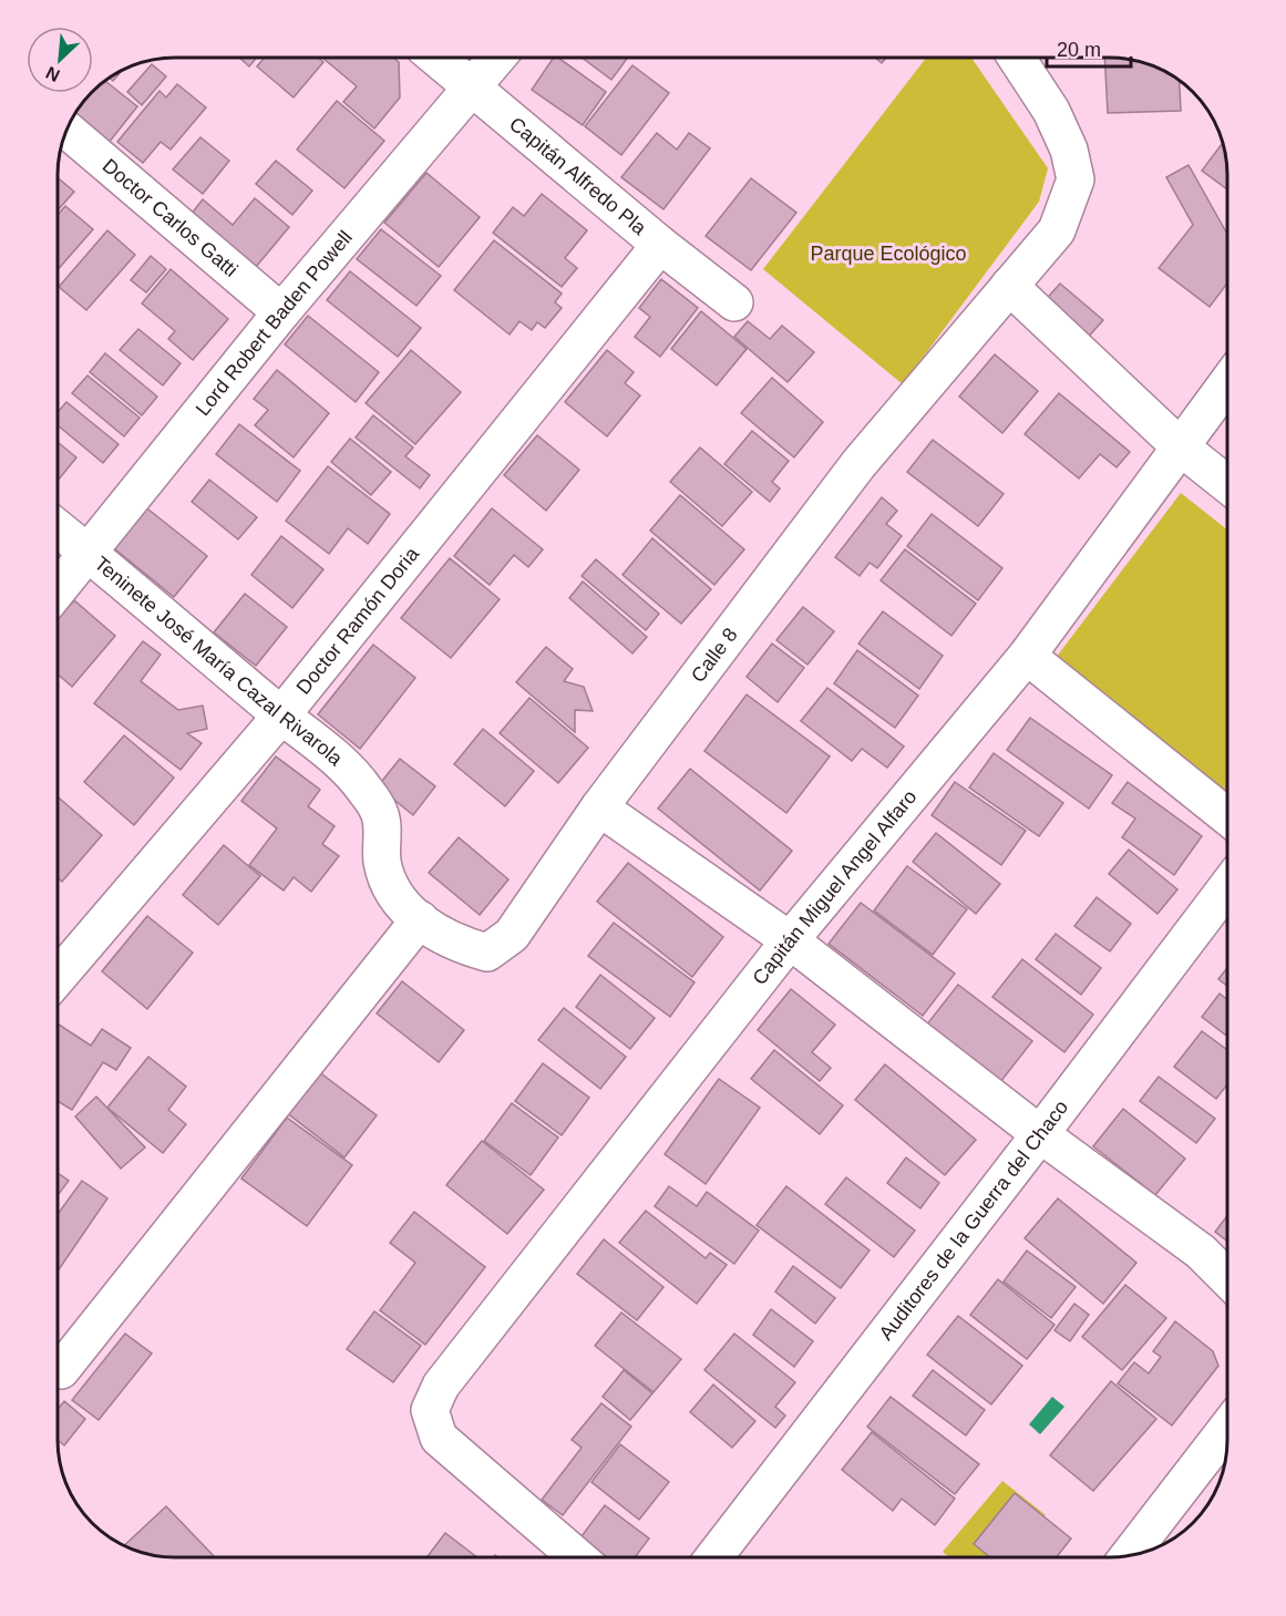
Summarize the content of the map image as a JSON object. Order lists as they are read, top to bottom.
{
  "streets": {
    "street": [
      "Capitán Alfredo Pla",
      "Doctor Carlos Gatti",
      "Lord Robert Baden Powell",
      "Doctor Ramón Doria",
      "Calle 8",
      "Teninete José María Cazal Rivarola",
      "Capitán Miguel Angel Alfaro",
      "Auditores de la Guerra del Chaco"
    ]
  },
  "crossings": [
    ["Capitán Alfredo Pla", "Lord Robert Baden Powell"],
    ["Capitán Alfredo Pla", "Doctor Ramón Doria"],
    ["Doctor Carlos Gatti", "Lord Robert Baden Powell"],
    ["Lord Robert Baden Powell", "Teninete José María Cazal Rivarola"],
    ["Doctor Ramón Doria", "Teninete José María Cazal Rivarola"],
    ["Calle 8", "Teninete José María Cazal Rivarola"]
  ],
  "parks": ["Parque Ecológico"],
  "scale_bar": "20 m",
  "north": "bottom left"
}
